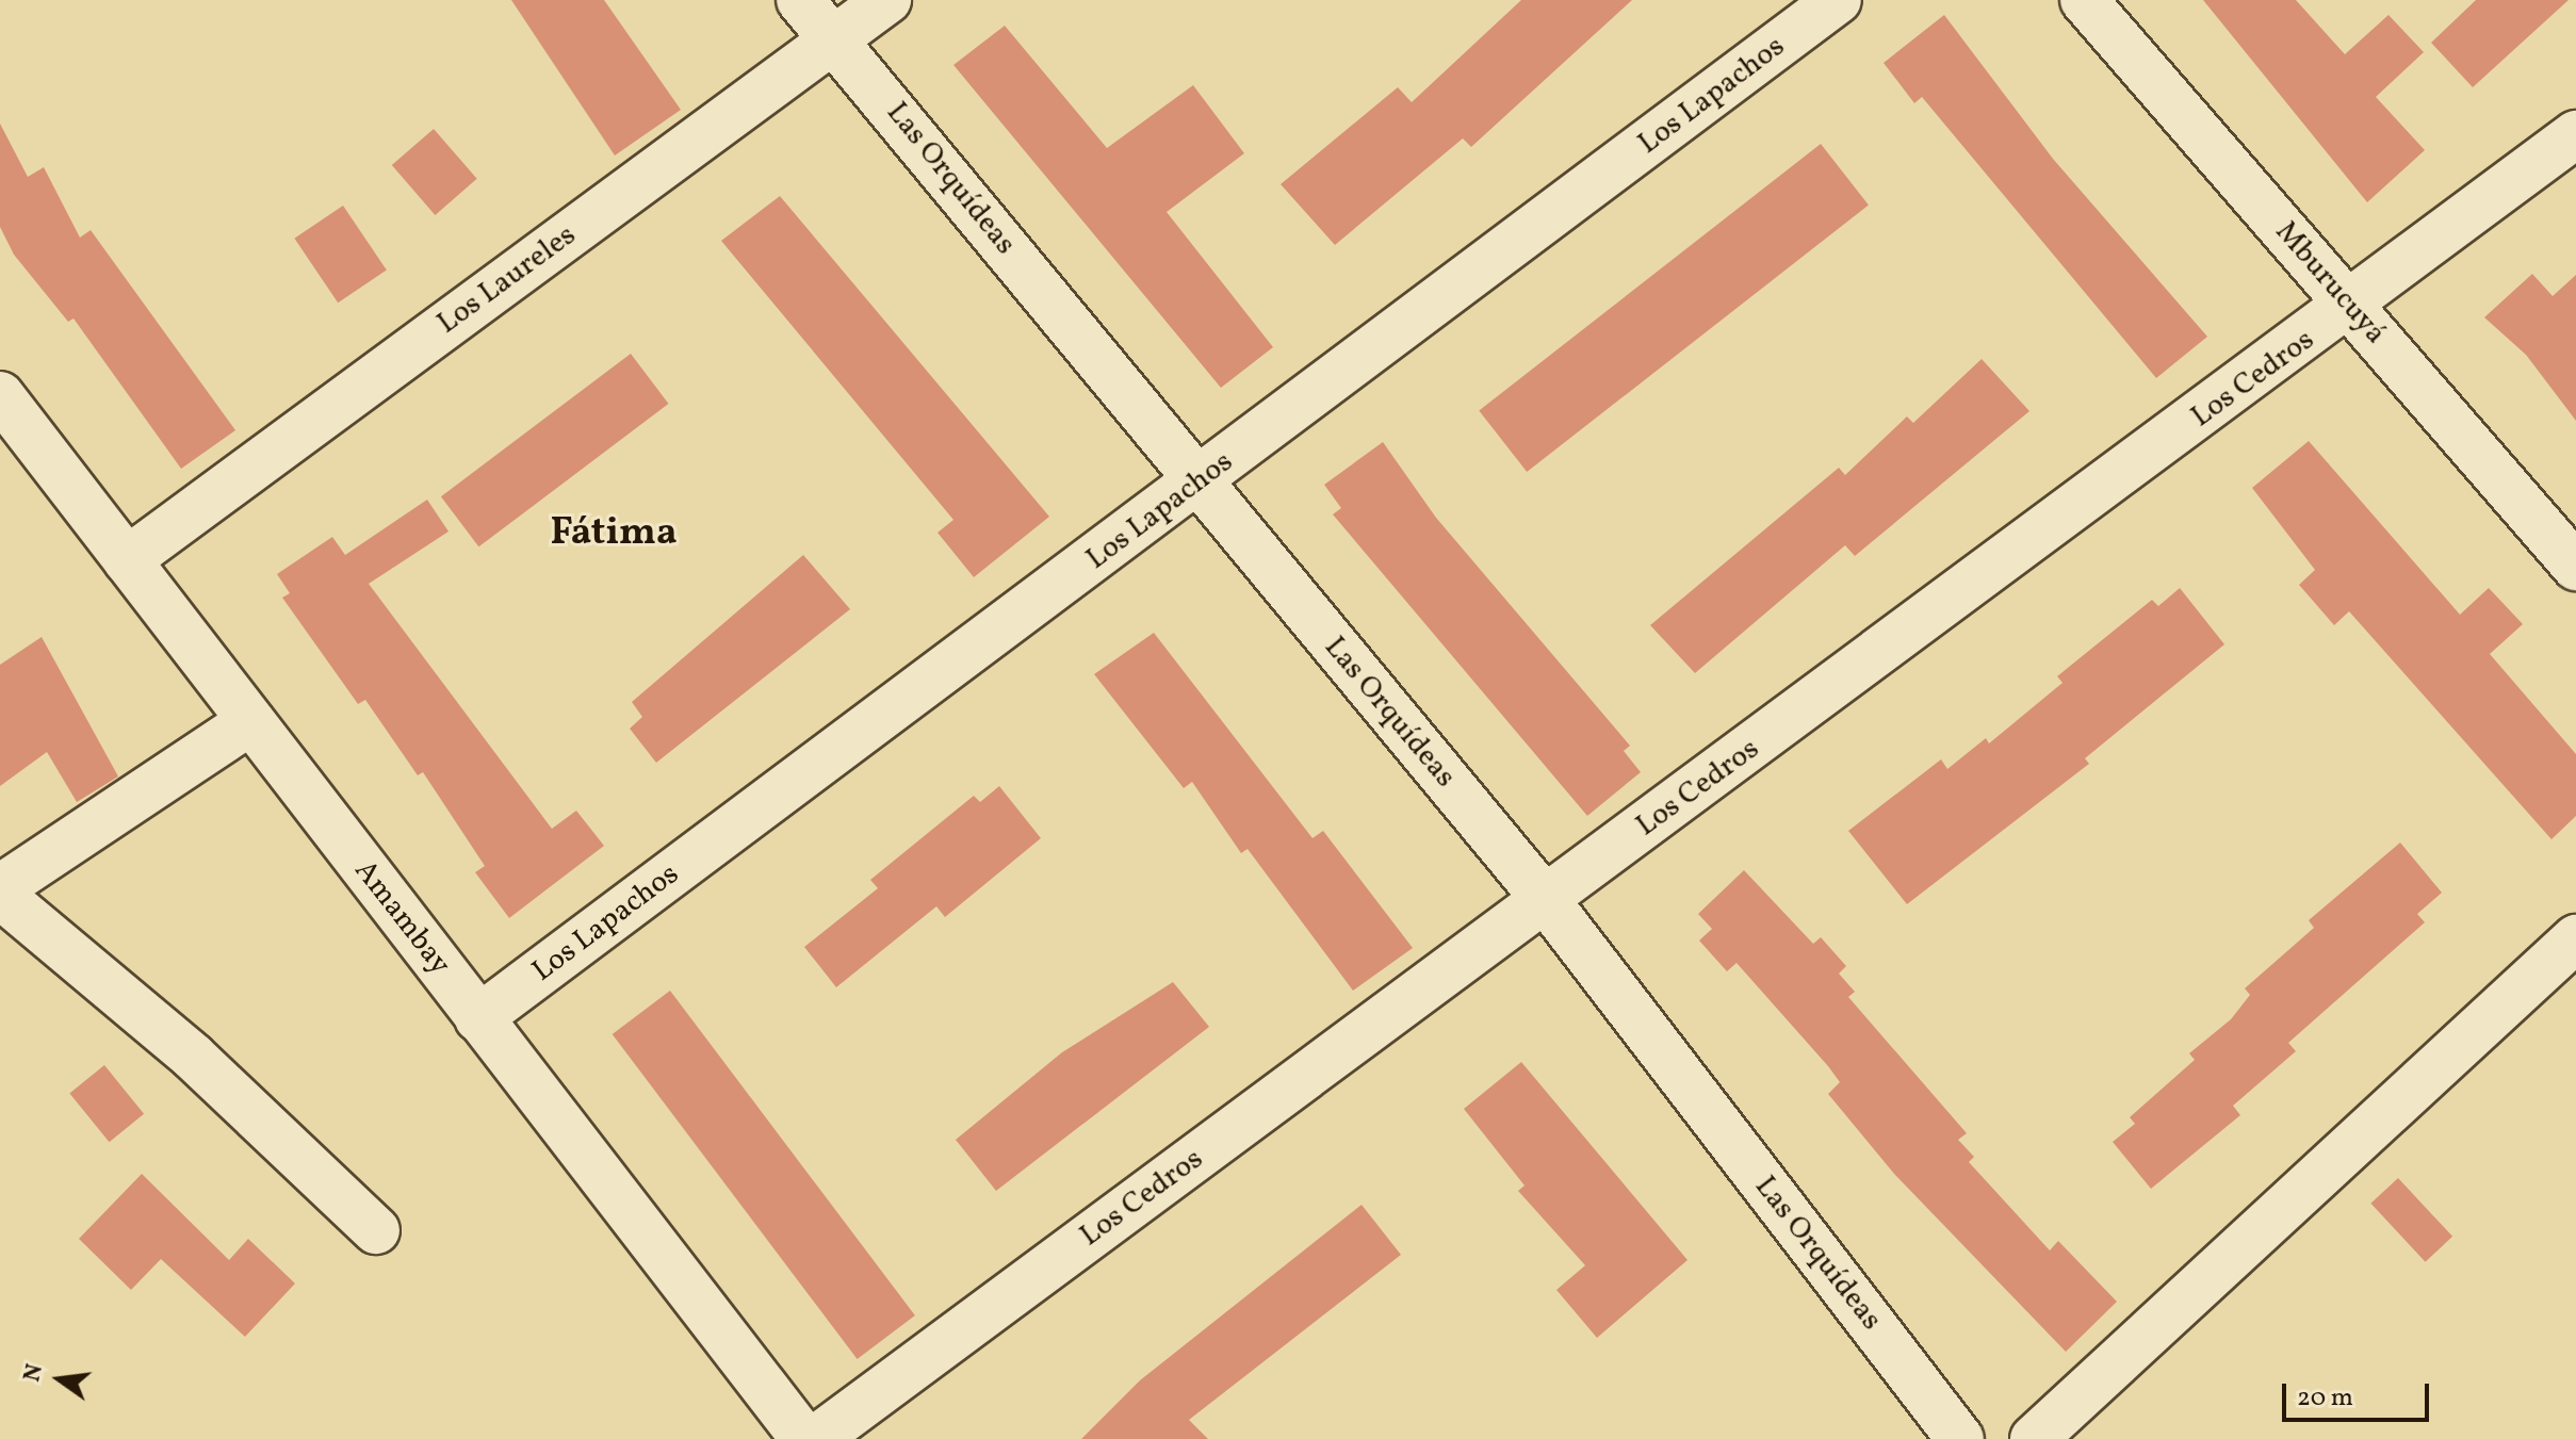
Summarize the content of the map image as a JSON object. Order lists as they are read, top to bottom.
{
  "streets": {
    "street": [
      "Los Lapachos",
      "Las Orquídeas",
      "Los Laureles",
      "Mburucuyá",
      "Los Cedros",
      "Amambay"
    ]
  },
  "crossings": [
    ["Los Lapachos", "Las Orquídeas"],
    ["Los Lapachos", "Amambay"],
    ["Las Orquídeas", "Los Laureles"],
    ["Las Orquídeas", "Los Cedros"],
    ["Los Laureles", "Amambay"],
    ["Mburucuyá", "Los Cedros"]
  ],
  "districts": ["Fátima"],
  "scale_bar": "20 m",
  "north": "left"
}
